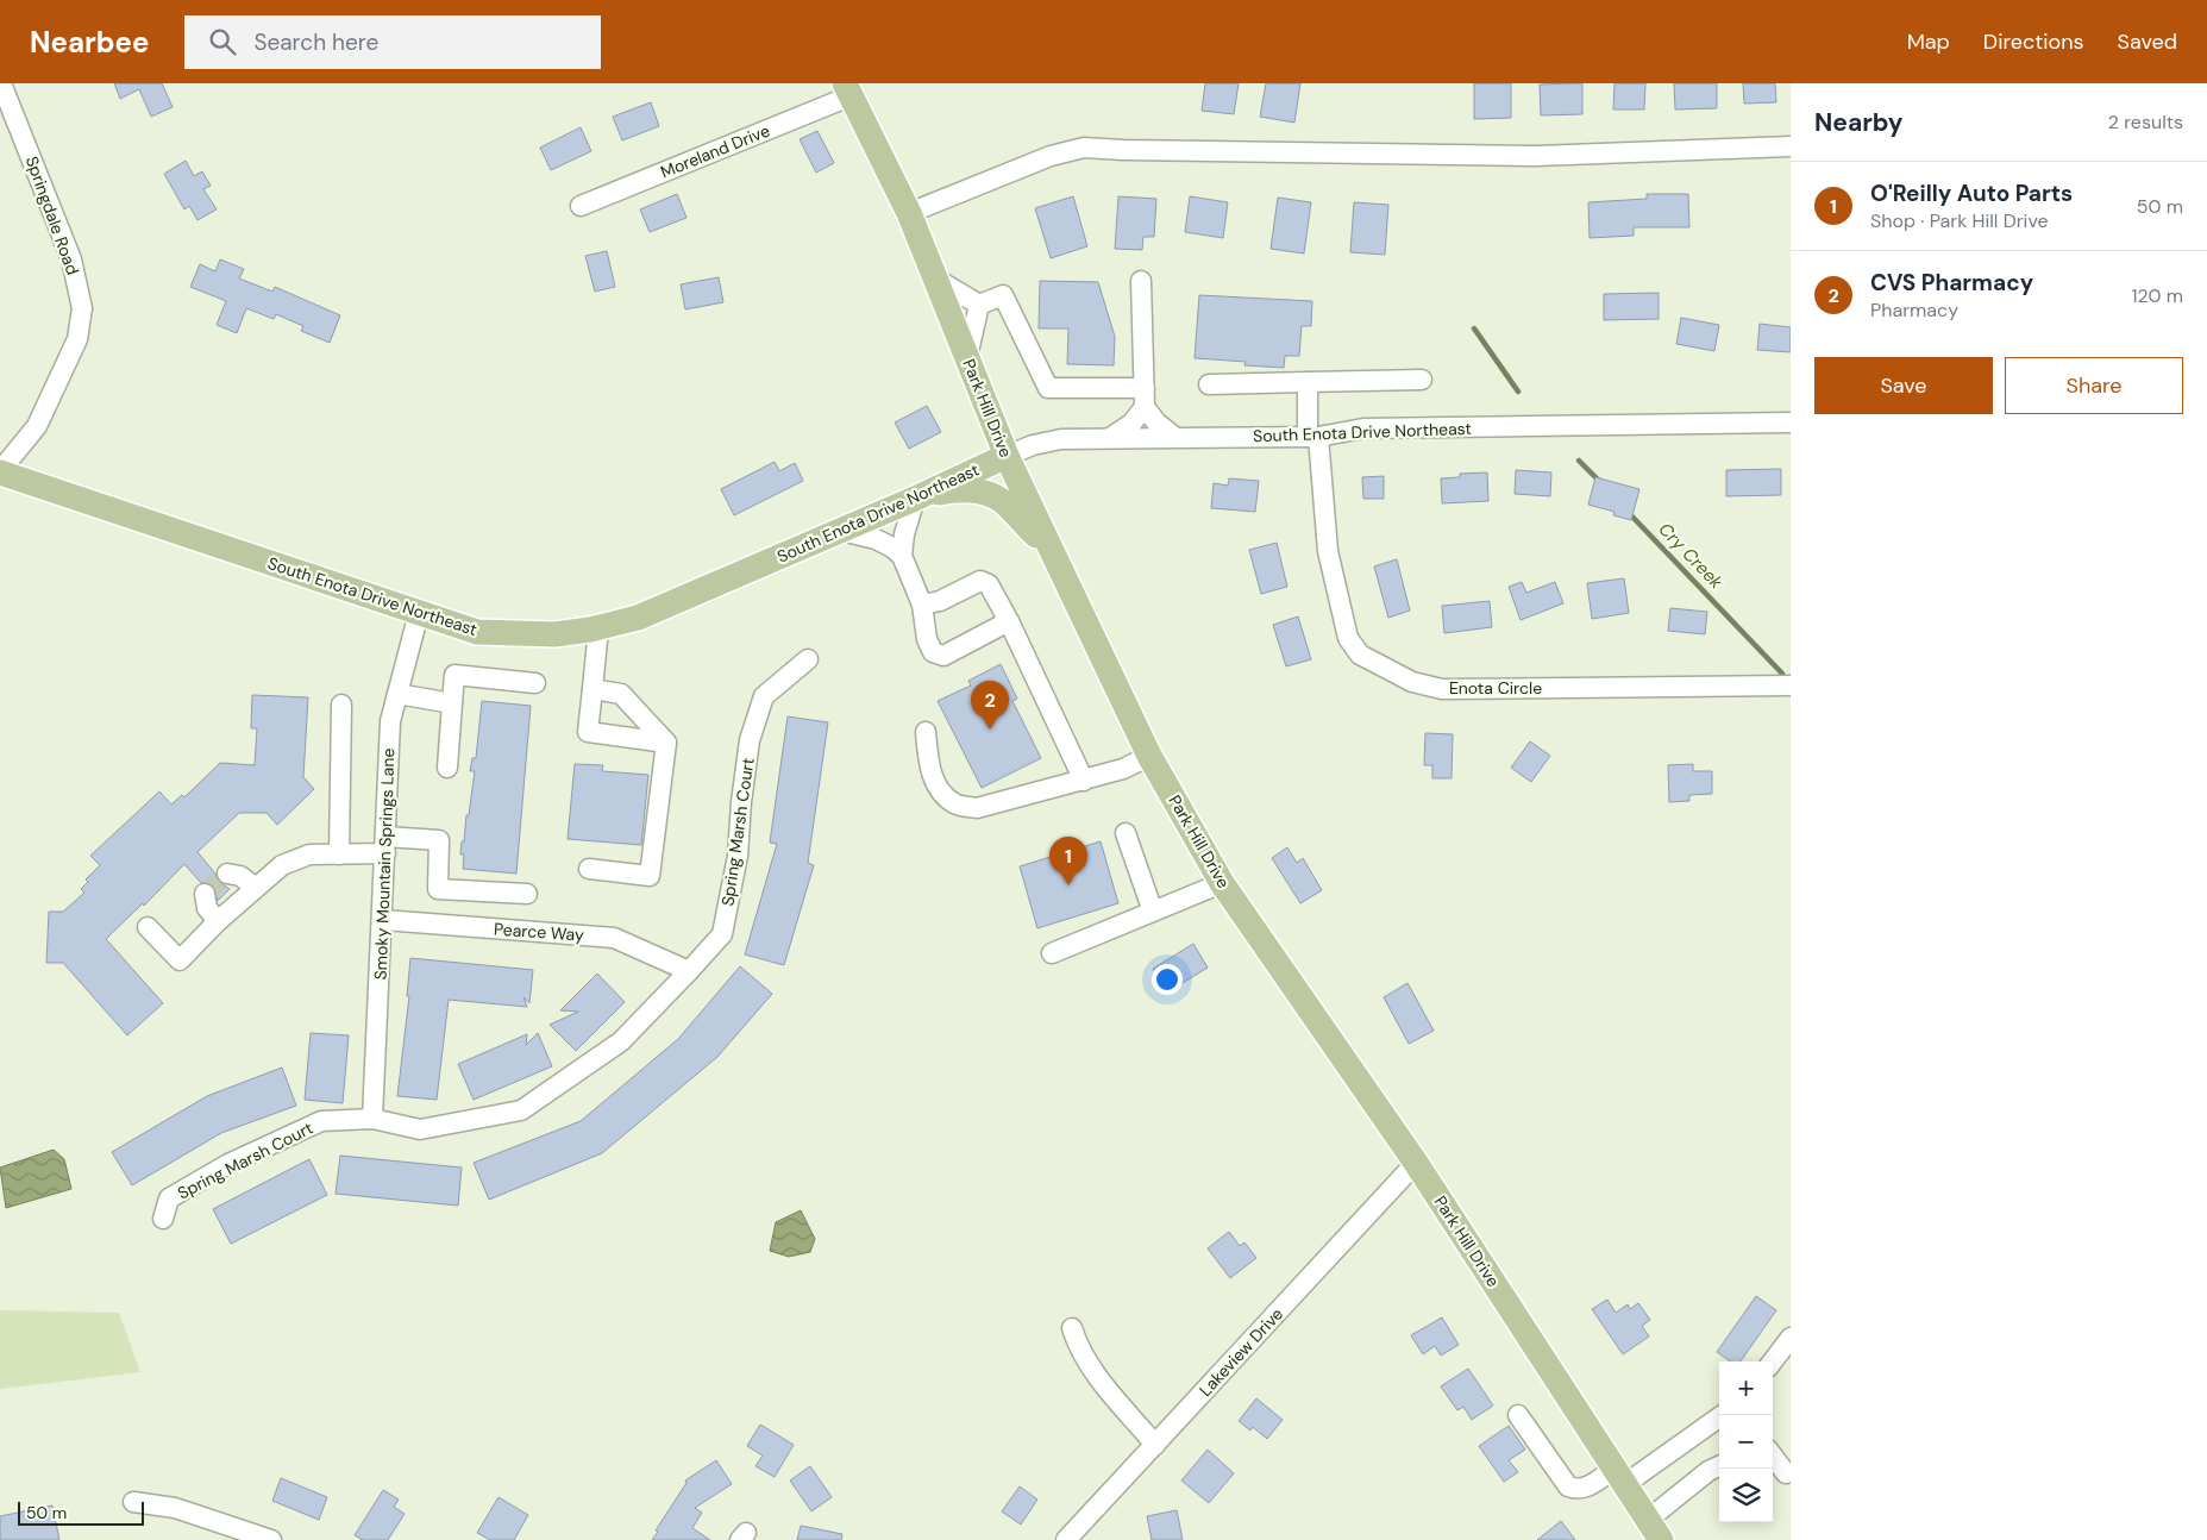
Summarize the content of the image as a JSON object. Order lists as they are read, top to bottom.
{
  "streets": {
    "main road": ["Park Hill Drive", "South Enota Drive Northeast"],
    "street": [
      "Moreland Drive",
      "Springdale Road",
      "Enota Circle",
      "Spring Marsh Court",
      "Smoky Mountain Springs Lane",
      "Pearce Way",
      "Lakeview Drive"
    ]
  },
  "crossings": [
    ["Moreland Drive", "Park Hill Drive"],
    ["Springdale Road", "South Enota Drive Northeast"],
    ["Park Hill Drive", "South Enota Drive Northeast"],
    ["Park Hill Drive", "Lakeview Drive"],
    ["South Enota Drive Northeast", "Enota Circle"],
    ["South Enota Drive Northeast", "Smoky Mountain Springs Lane"],
    ["Spring Marsh Court", "Smoky Mountain Springs Lane"],
    ["Spring Marsh Court", "Pearce Way"],
    ["Smoky Mountain Springs Lane", "Pearce Way"]
  ],
  "water": ["Cry Creek"],
  "scale_bar": "50 m",
  "page": {
    "header": "Nearbee",
    "search": "Search here",
    "nav": ["Map", "Directions", "Saved"],
    "heading": ["Nearby", "2 results"],
    "list": [
      {
        "mark": "1",
        "name": "O'Reilly Auto Parts",
        "note": "Shop · Park Hill Drive",
        "value": "50 m"
      },
      {
        "mark": "2",
        "name": "CVS Pharmacy",
        "note": "Pharmacy",
        "value": "120 m"
      }
    ],
    "buttons": ["Save", "Share"],
    "pins": ["2", "1"],
    "map_buttons": ["+", "−"],
    "scale": "50 m"
  }
}
